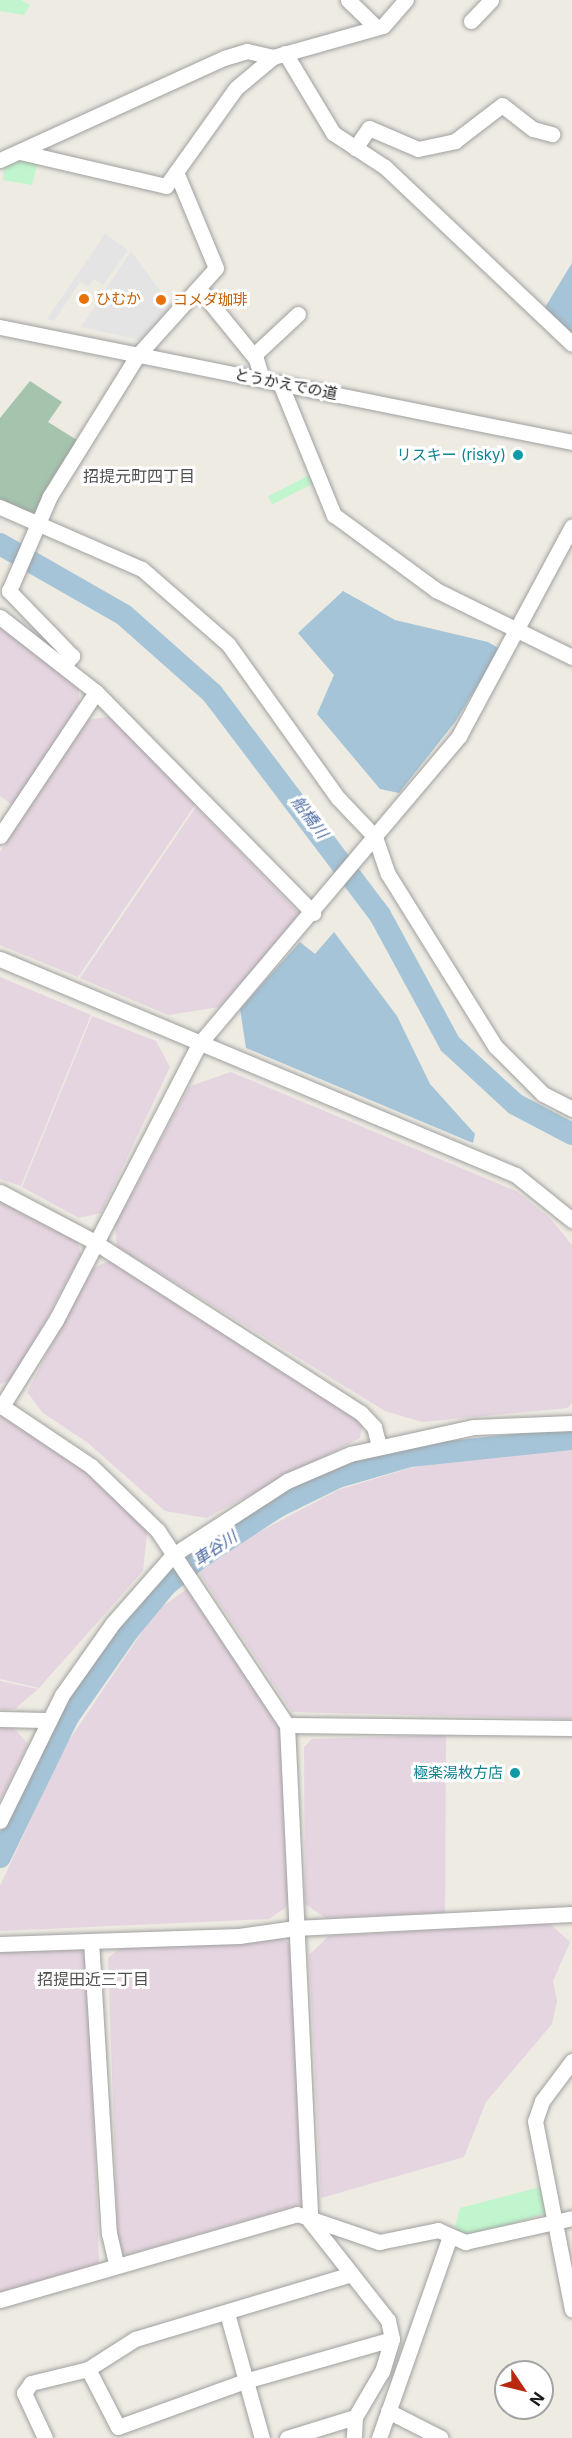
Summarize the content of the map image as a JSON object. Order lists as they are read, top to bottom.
{
  "streets": {
    "street": ["とうかえでの道"]
  },
  "districts": ["招提元町四丁目", "招提田近三丁目"],
  "water": ["船橋川", "車谷川"],
  "places": [
    "ひむか",
    "コメダ珈琲",
    "リスキー (risky)",
    "極楽湯枚方店"
  ],
  "north": "bottom right"
}
